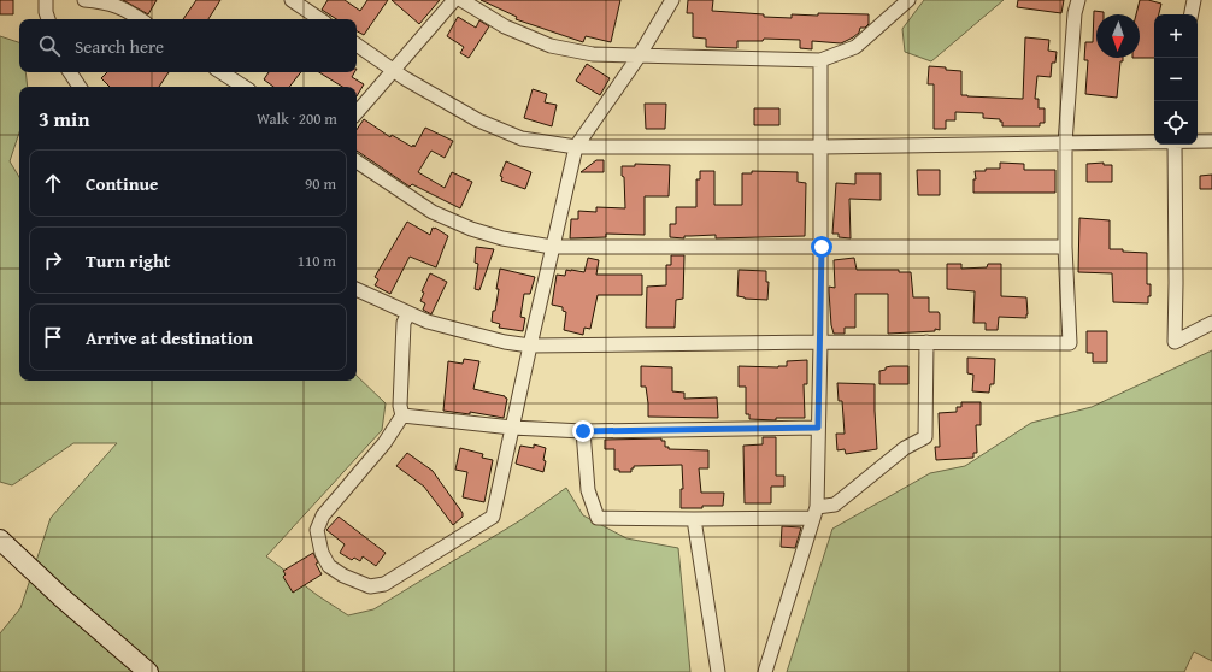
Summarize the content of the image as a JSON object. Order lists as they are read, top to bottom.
{
  "north": "bottom",
  "page": {
    "map_buttons": ["+", "−"],
    "search": "Search here",
    "heading": ["3 min", "Walk · 200 m"],
    "list": [
      ["Continue", "90 m"],
      ["Turn right", "110 m"],
      "Arrive at destination"
    ]
  }
}
